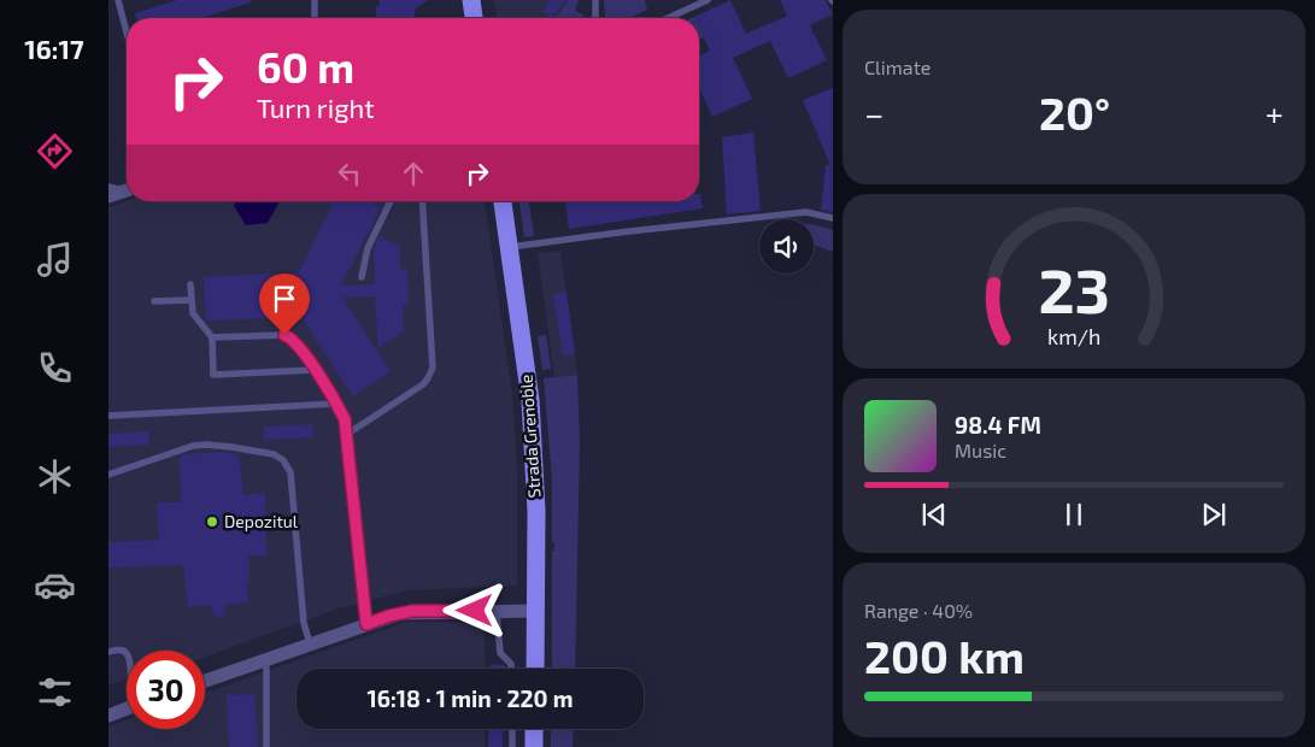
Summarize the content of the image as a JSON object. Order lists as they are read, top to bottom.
{
  "streets": {
    "main road": ["Strada Grenoble"]
  },
  "places": ["Depozitul"],
  "page": {
    "tabs": "16:17",
    "tile": [
      "Climate",
      ["Range · 40%", "200 km"]
    ],
    "turn": ["60 m", "Turn right"],
    "heat": ["−", "20°", "+"],
    "song": ["98.4 FM", "Music"],
    "limit": "30",
    "trip": "16:18 · 1 min · 220 m",
    "gauge": ["23", "km/h"]
  }
}
